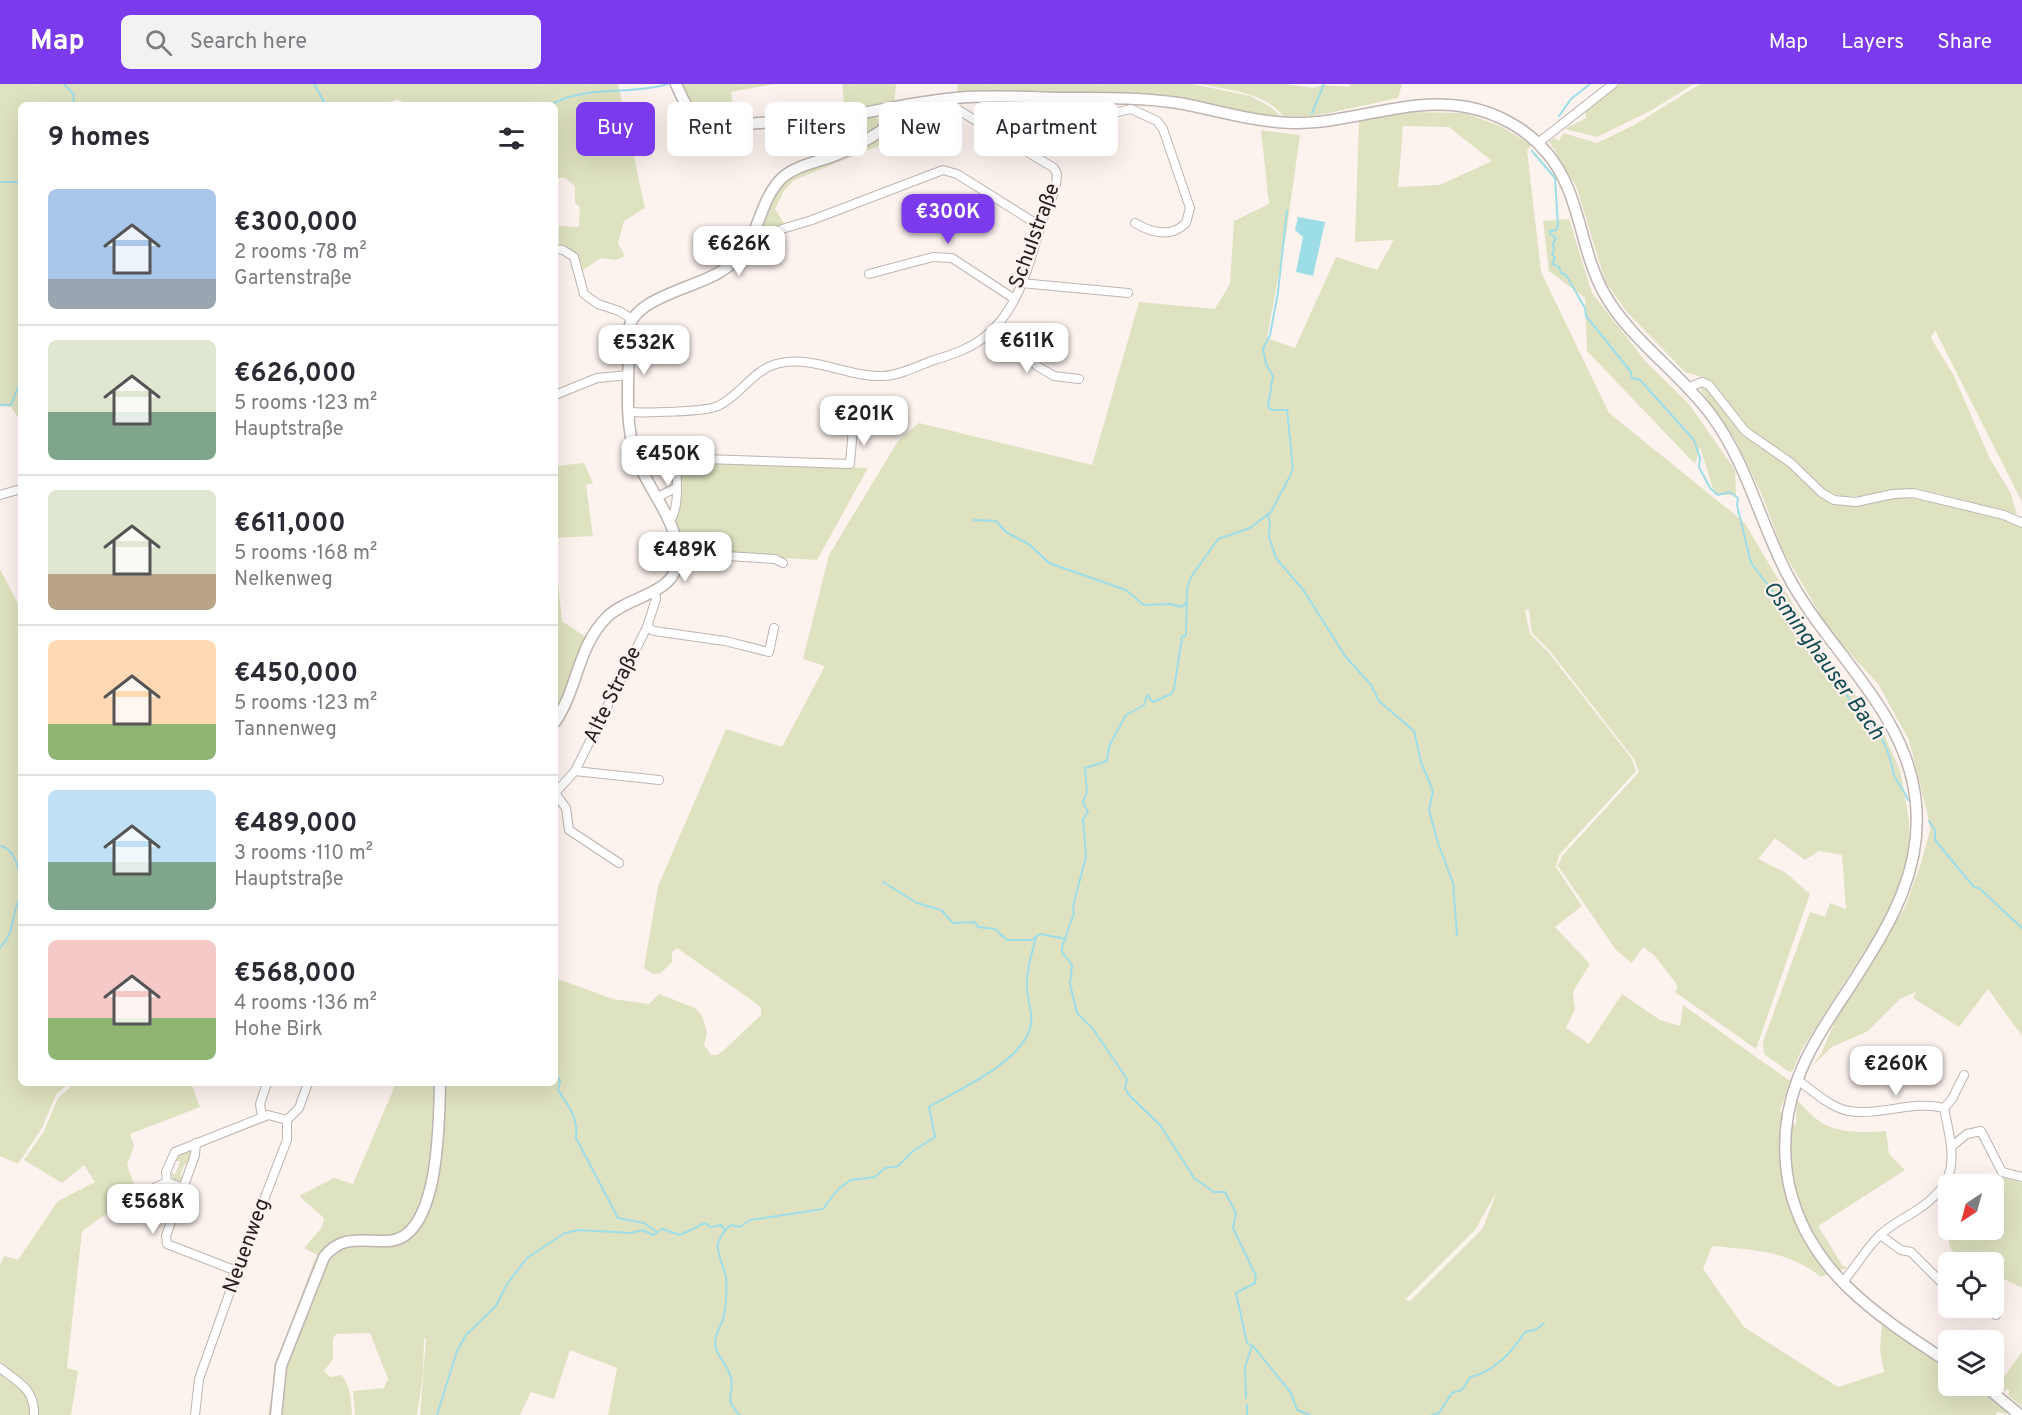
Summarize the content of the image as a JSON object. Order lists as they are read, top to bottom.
{
  "streets": {
    "street": ["Schulstraße", "Alte Straße", "Neuenweg"]
  },
  "water": ["Osminghauser Bach"],
  "north": "bottom left",
  "page": {
    "header": "Map",
    "search": "Search here",
    "nav": ["Map", "Layers", "Share"],
    "chip": [
      "Buy",
      "Rent",
      "Filters",
      "New",
      "Apartment"
    ],
    "heading": "9 homes",
    "list": [
      {
        "name": "€300,000",
        "note": "2 rooms · 78 m² · Gartenstraße"
      },
      {
        "name": "€626,000",
        "note": "5 rooms · 123 m² · Hauptstraße"
      },
      {
        "name": "€611,000",
        "note": "5 rooms · 168 m² · Nelkenweg"
      },
      {
        "name": "€450,000",
        "note": "5 rooms · 123 m² · Tannenweg"
      },
      {
        "name": "€489,000",
        "note": "3 rooms · 110 m² · Hauptstraße"
      },
      {
        "name": "€568,000",
        "note": "4 rooms · 136 m² · Hohe Birk"
      }
    ],
    "price": [
      "€300K",
      "€626K",
      "€611K",
      "€532K",
      "€201K",
      "€450K",
      "€489K",
      "€260K",
      "€568K"
    ]
  }
}
